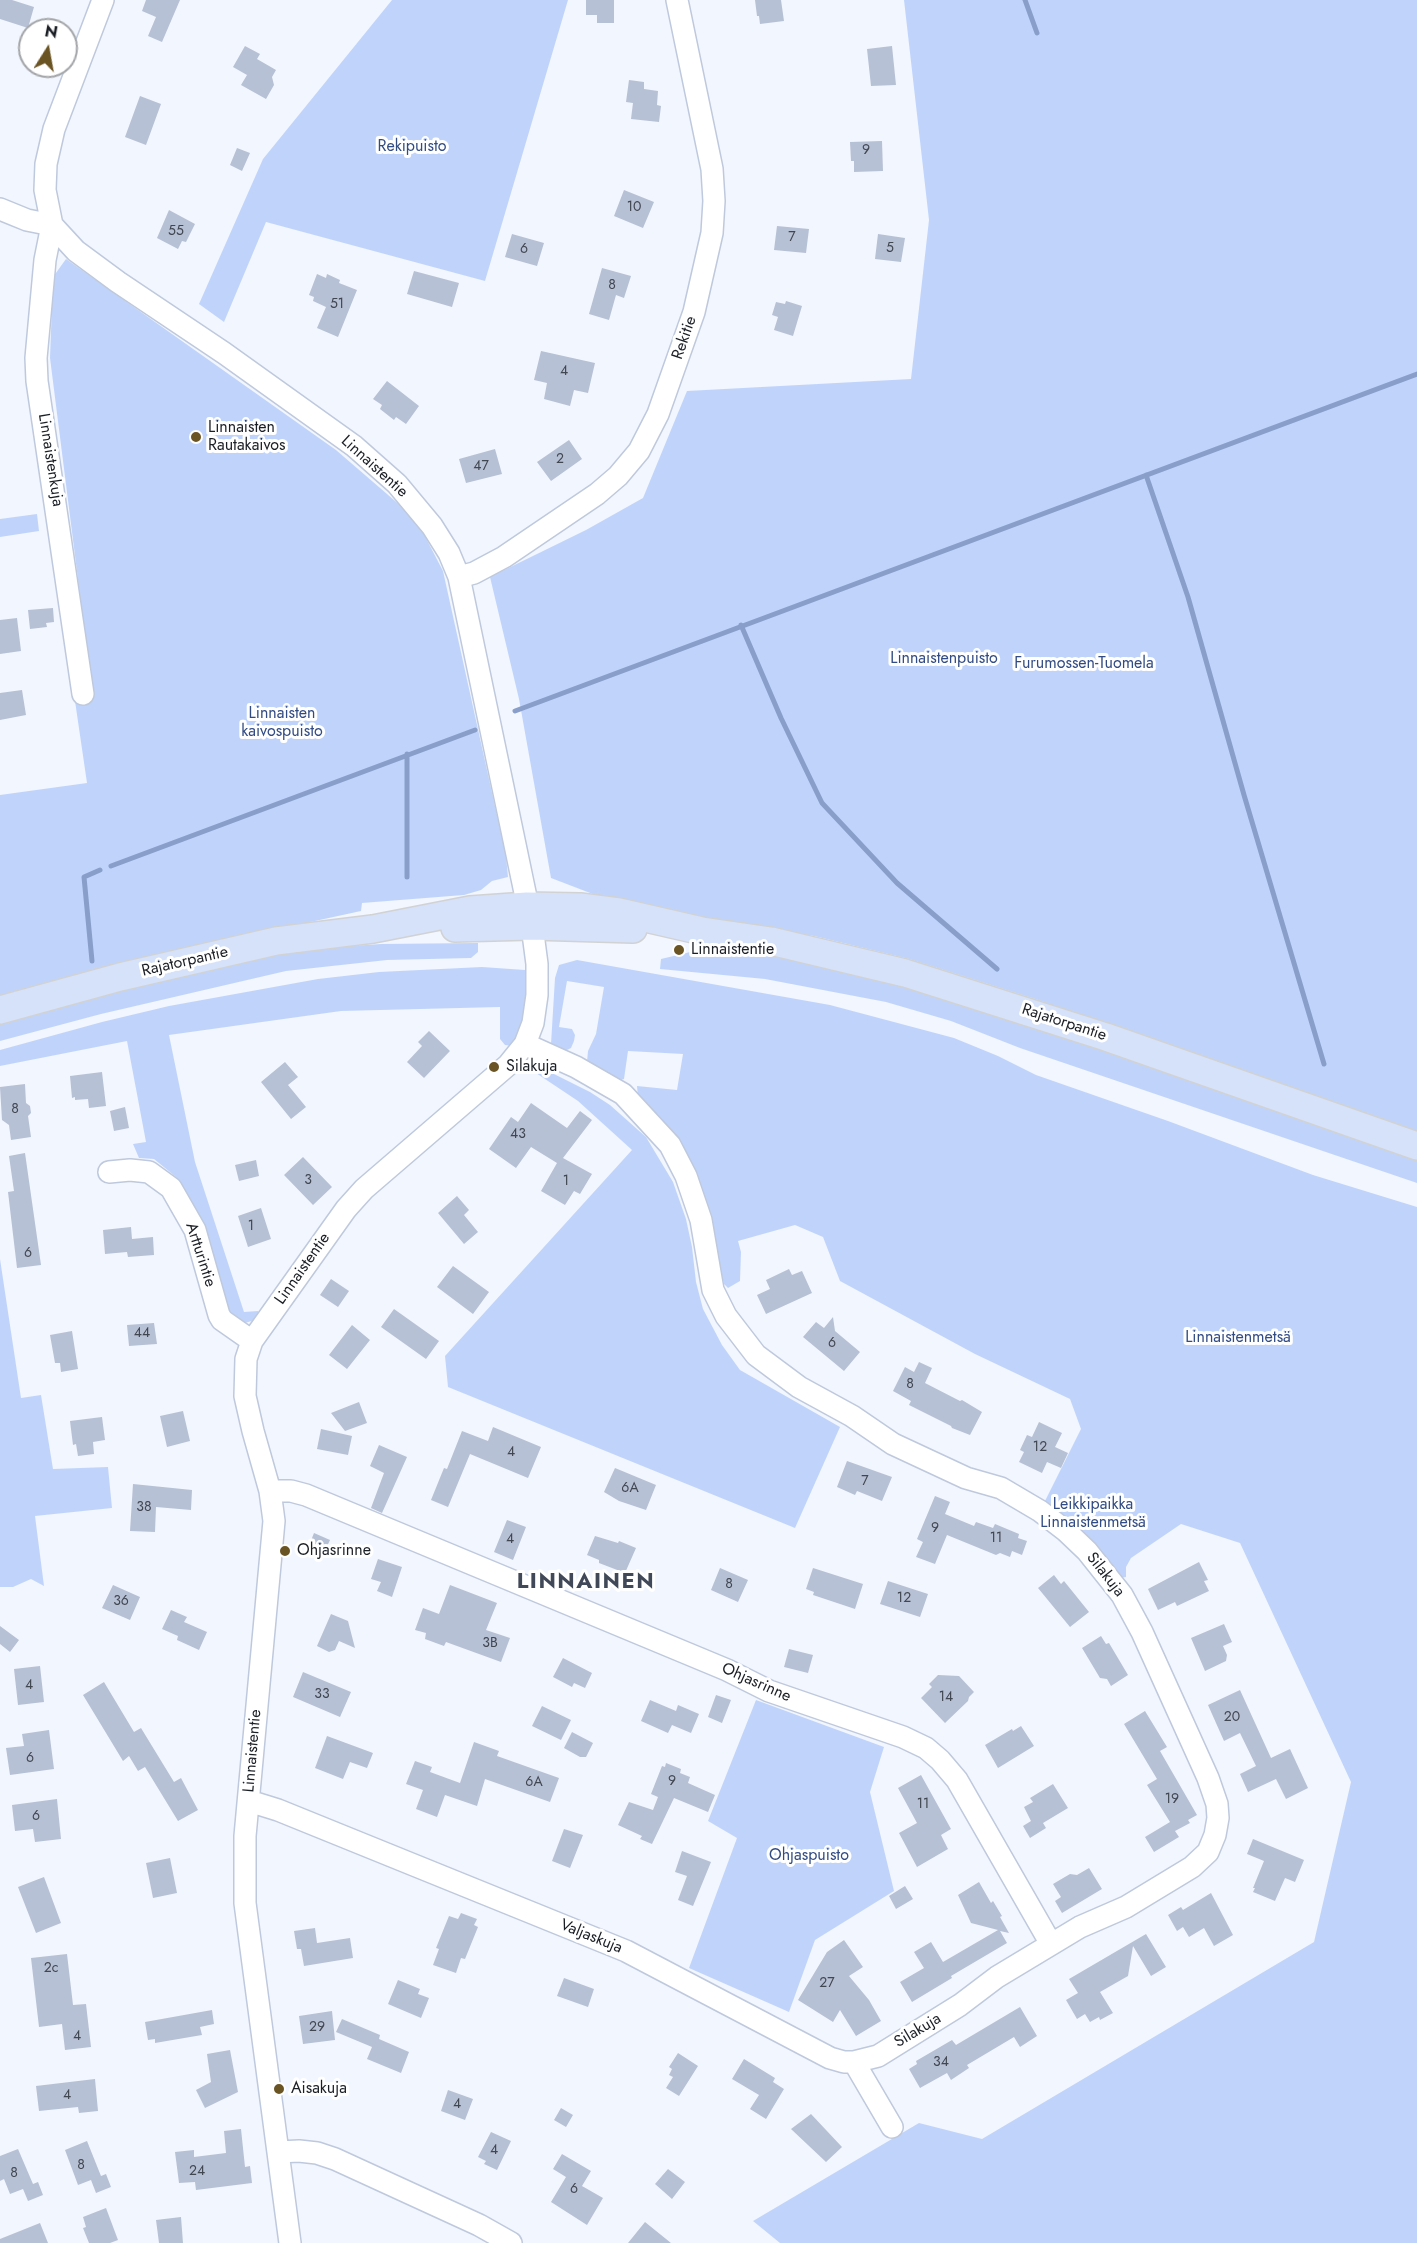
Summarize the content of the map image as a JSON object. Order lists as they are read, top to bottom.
{
  "streets": {
    "main road": ["Rajatorpantie"],
    "street": [
      "Rekitie",
      "Linnaistenkuja",
      "Linnaistentie",
      "Artturintie",
      "Silakuja",
      "Ohjasrinne",
      "Valjaskuja"
    ]
  },
  "crossings": [
    ["Rekitie", "Linnaistentie"],
    ["Linnaistenkuja", "Linnaistentie"],
    ["Linnaistentie", "Rajatorpantie"],
    ["Linnaistentie", "Artturintie"],
    ["Linnaistentie", "Silakuja"],
    ["Linnaistentie", "Ohjasrinne"],
    ["Linnaistentie", "Valjaskuja"],
    ["Silakuja", "Ohjasrinne"],
    ["Silakuja", "Valjaskuja"]
  ],
  "districts": ["LINNAINEN"],
  "parks": [
    "Rekipuisto",
    "Linnaistenpuisto",
    "Furumossen-Tuomela",
    "Linnaisten kaivospuisto",
    "Linnaistenmetsä",
    "Leikkipaikka Linnaistenmetsä",
    "Ohjaspuisto"
  ],
  "places": [
    "Linnaisten Rautakaivos",
    "Linnaistentie",
    "Silakuja",
    "Ohjasrinne",
    "Aisakuja"
  ],
  "house_numbers": [
    "9",
    "10",
    "55",
    "7",
    "5",
    "6",
    "8",
    "51",
    "4",
    "2",
    "47",
    "8",
    "43",
    "3",
    "1",
    "1",
    "6",
    "44",
    "6",
    "8",
    "12",
    "4",
    "7",
    "6A",
    "38",
    "9",
    "11",
    "4",
    "8",
    "12",
    "36",
    "3B",
    "4",
    "33",
    "14",
    "20",
    "6",
    "9",
    "6A",
    "19",
    "11",
    "6",
    "2c",
    "27",
    "29",
    "4",
    "34",
    "4",
    "4",
    "4",
    "8",
    "24",
    "8",
    "6"
  ],
  "north": "top"
}
